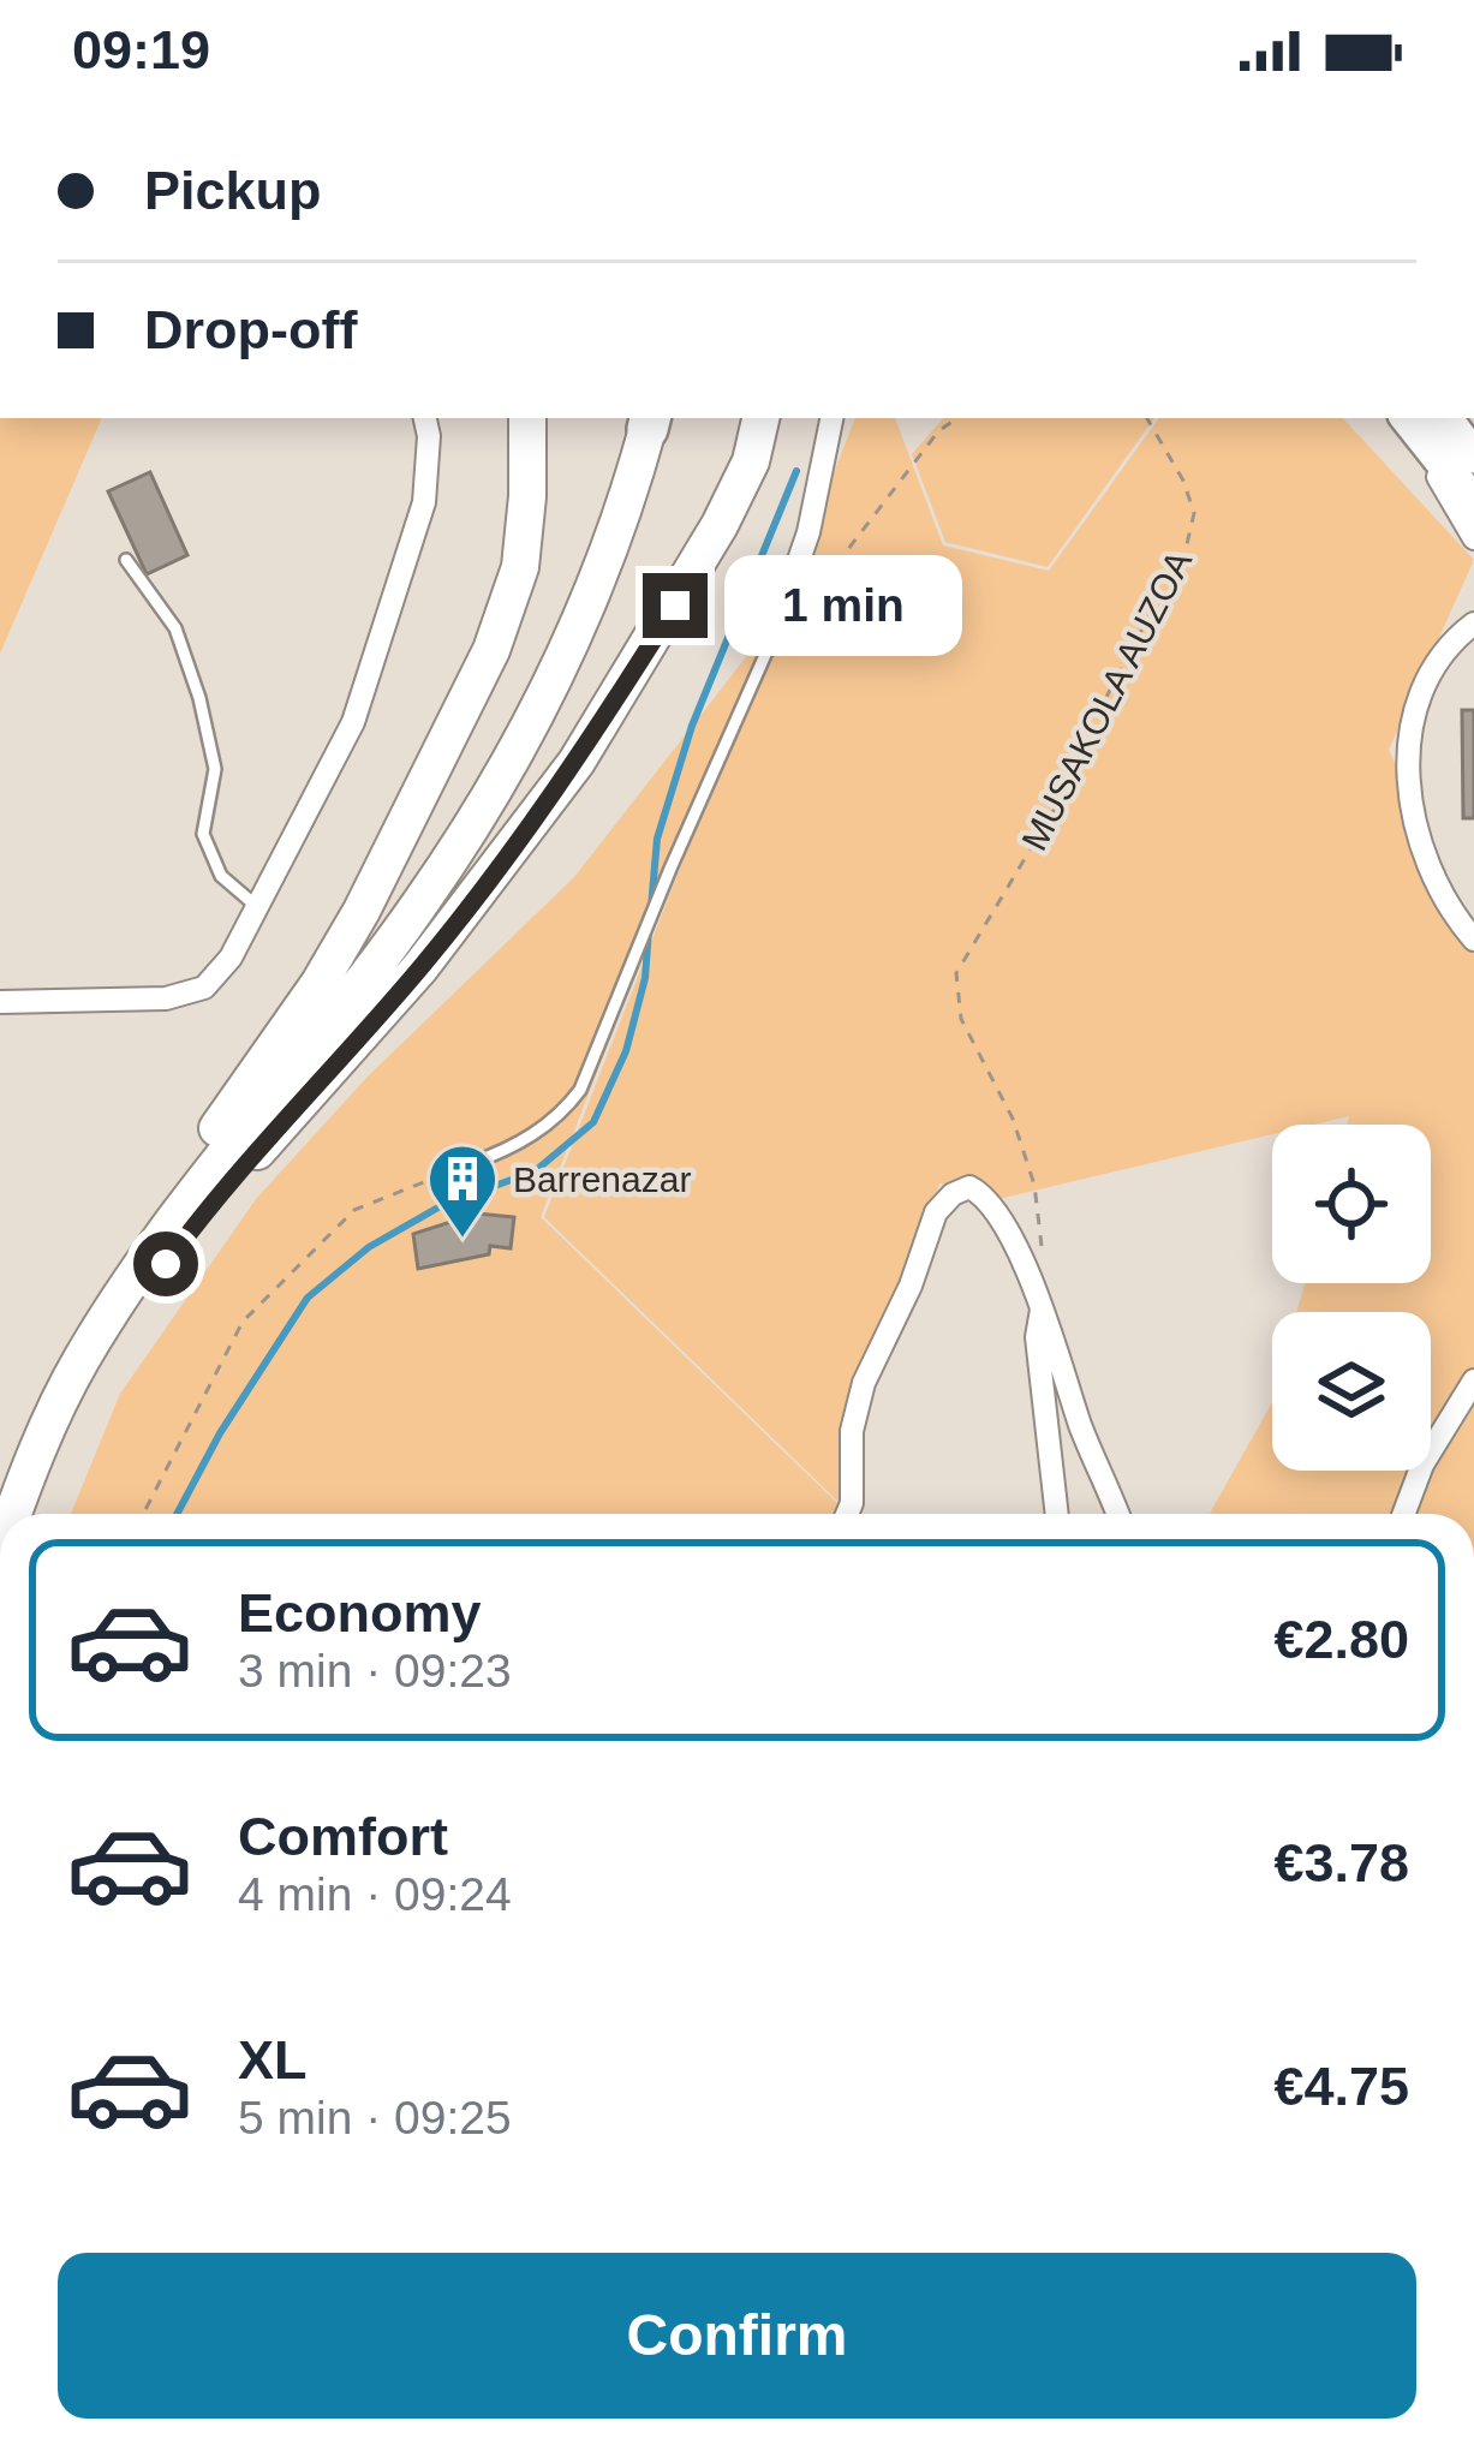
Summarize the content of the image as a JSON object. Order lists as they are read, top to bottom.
{
  "streets": {
    "path": ["MUSAKOLA AUZOA"]
  },
  "places": {
    "building": ["Barrenazar"]
  },
  "page": {
    "status": "09:19",
    "banner": ["Pickup", "Drop-off"],
    "bubble": "1 min",
    "list": [
      {
        "name": "Economy",
        "note": "3 min · 09:23",
        "value": "€2.80"
      },
      {
        "name": "Comfort",
        "note": "4 min · 09:24",
        "value": "€3.78"
      },
      {
        "name": "XL",
        "note": "5 min · 09:25",
        "value": "€4.75"
      }
    ],
    "buttons": "Confirm"
  }
}
